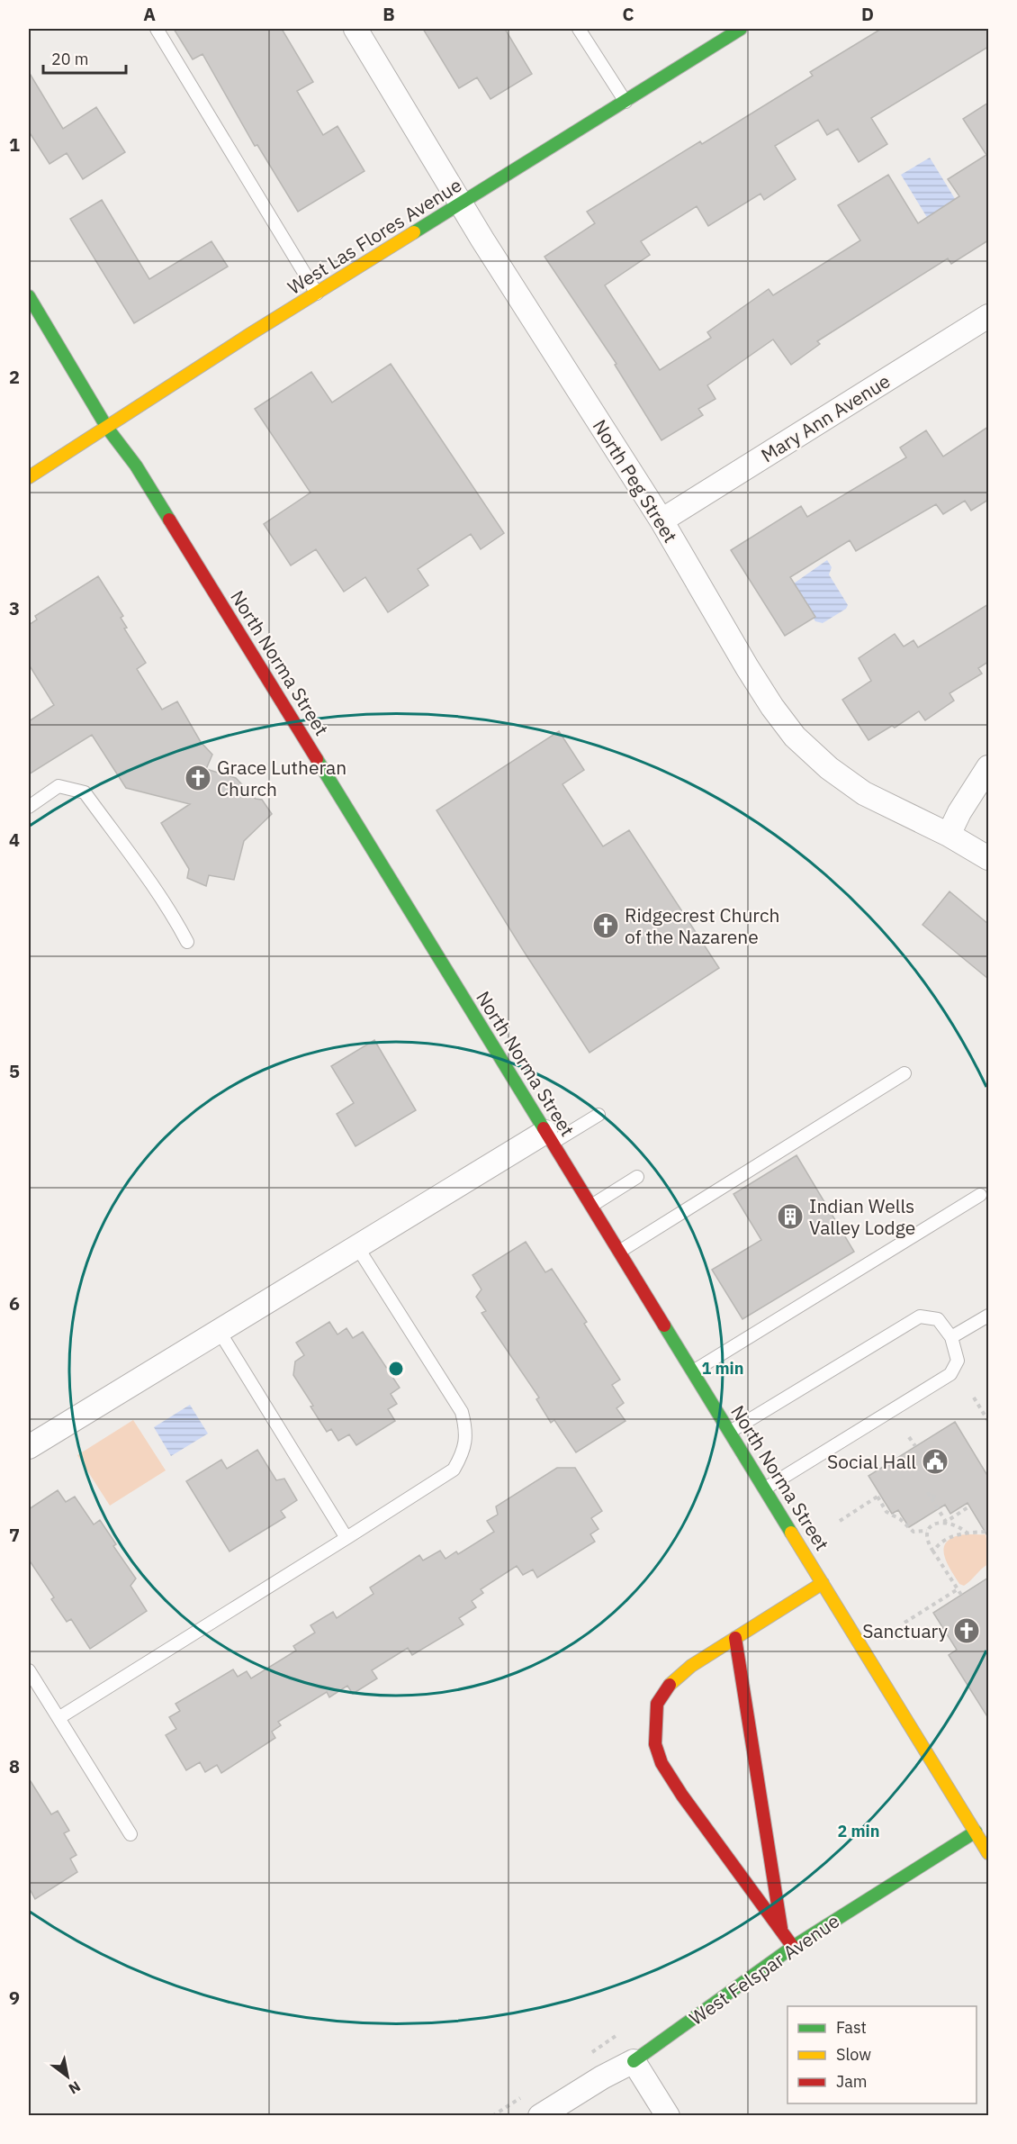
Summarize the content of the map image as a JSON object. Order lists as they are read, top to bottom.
{
  "streets": {
    "main road": ["West Las Flores Avenue", "North Norma Street", "West Felspar Avenue"],
    "street": ["Mary Ann Avenue", "North Peg Street"]
  },
  "crossings": [
    ["West Las Flores Avenue", "North Peg Street"],
    ["West Las Flores Avenue", "North Norma Street"],
    ["Mary Ann Avenue", "North Peg Street"],
    ["North Norma Street", "West Felspar Avenue"]
  ],
  "places": {
    "church": ["Grace Lutheran Church", "Ridgecrest Church of the Nazarene", "Sanctuary"],
    "building": ["Indian Wells Valley Lodge"],
    "public building": ["Social Hall"]
  },
  "legend": ["Fast", "Slow", "Jam"],
  "scale_bar": "20 m",
  "north": "bottom right",
  "grid": {
    "columns": [
      "A",
      "B",
      "C",
      "D"
    ],
    "rows": [
      "1",
      "2",
      "3",
      "4",
      "5",
      "6",
      "7",
      "8",
      "9"
    ]
  },
  "rings": ["1 min", "2 min"]
}
